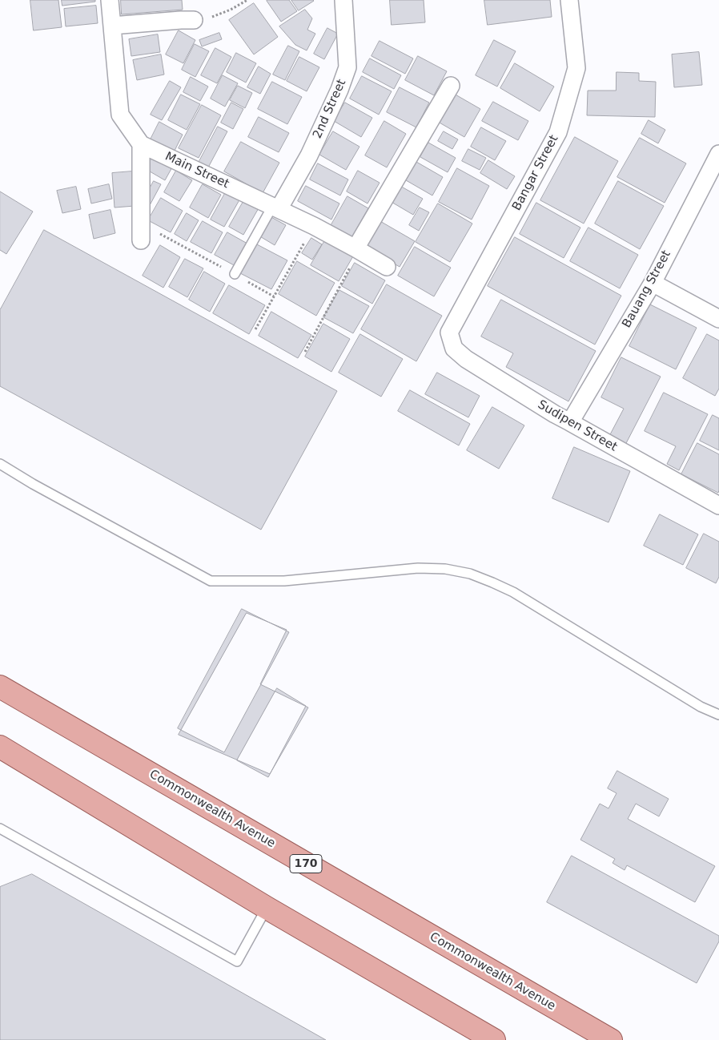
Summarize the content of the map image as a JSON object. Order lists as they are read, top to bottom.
{
  "streets": {
    "main road": ["Commonwealth Avenue", "170"],
    "street": [
      "2nd Street",
      "Main Street",
      "Bangar Street",
      "Bauang Street",
      "Sudipen Street"
    ]
  },
  "crossings": [
    ["2nd Street", "Main Street"],
    ["Bangar Street", "Sudipen Street"],
    ["Bauang Street", "Sudipen Street"]
  ]
}
